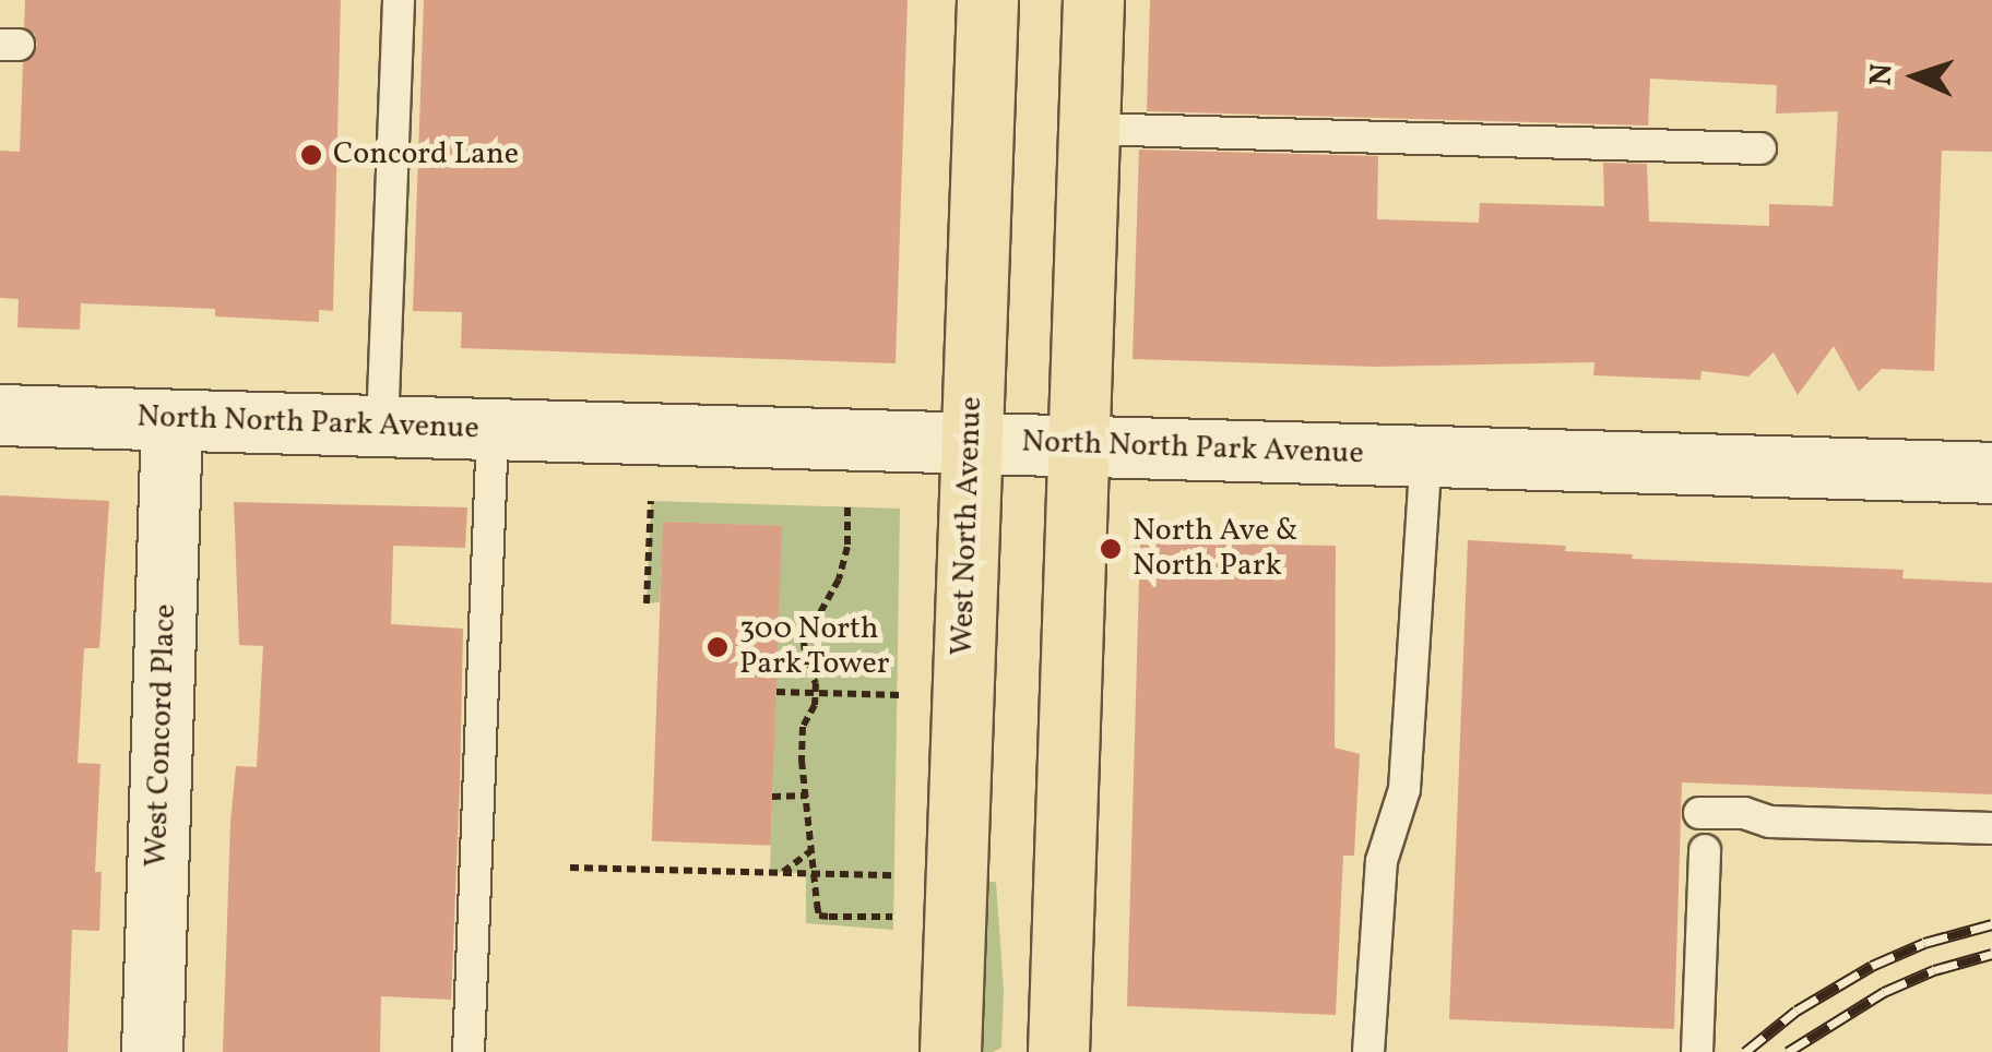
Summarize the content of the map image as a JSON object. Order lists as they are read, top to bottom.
{
  "streets": {
    "main road": ["West North Avenue"],
    "street": ["North North Park Avenue", "West Concord Place"]
  },
  "crossings": [
    ["North North Park Avenue", "West North Avenue"],
    ["North North Park Avenue", "West Concord Place"]
  ],
  "places": ["Concord Lane", "North Ave & North Park", "300 North Park Tower"],
  "north": "left"
}
